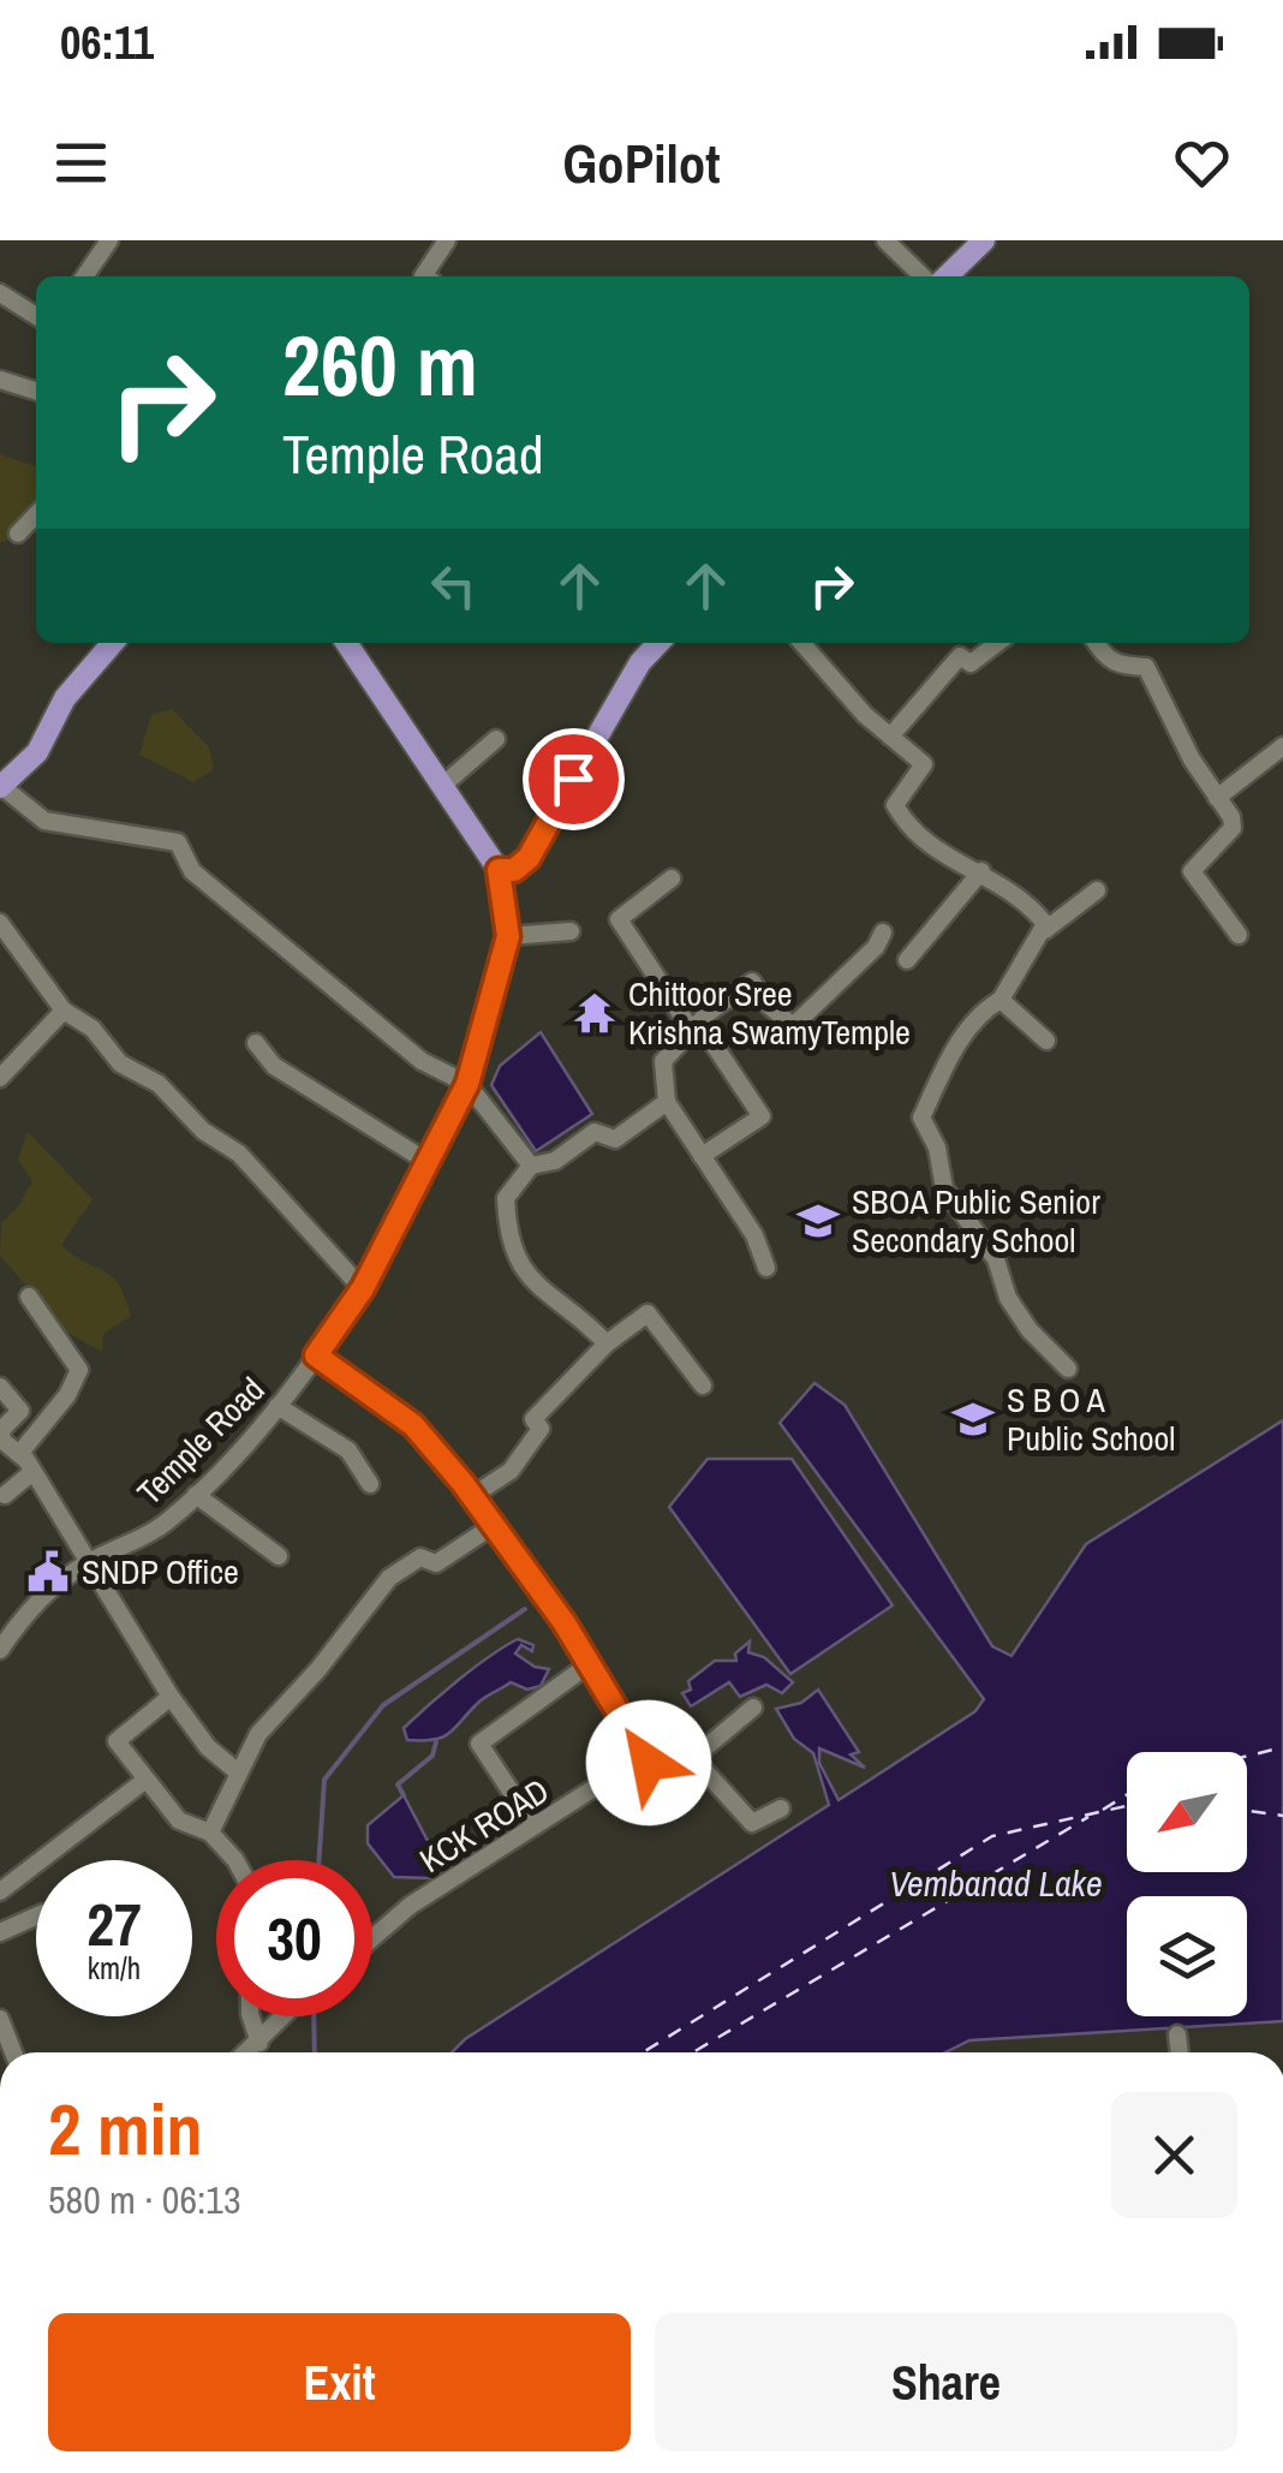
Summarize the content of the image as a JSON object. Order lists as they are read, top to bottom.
{
  "streets": {
    "street": ["Temple Road", "KCK ROAD"]
  },
  "water": ["Vembanad Lake"],
  "places": {
    "temple": ["Chittoor Sree Krishna SwamyTemple"],
    "school or university": ["SBOA Public Senior Secondary School", "S B O A Public School"],
    "public building": ["SNDP Office"]
  },
  "north": "bottom left",
  "page": {
    "status": "06:11",
    "header": "GoPilot",
    "turn": ["260 m", "Temple Road"],
    "speed": "27 km/h",
    "limit": "30",
    "heading": ["2 min", "580 m · 06:13"],
    "buttons": ["Exit", "Share"]
  }
}
